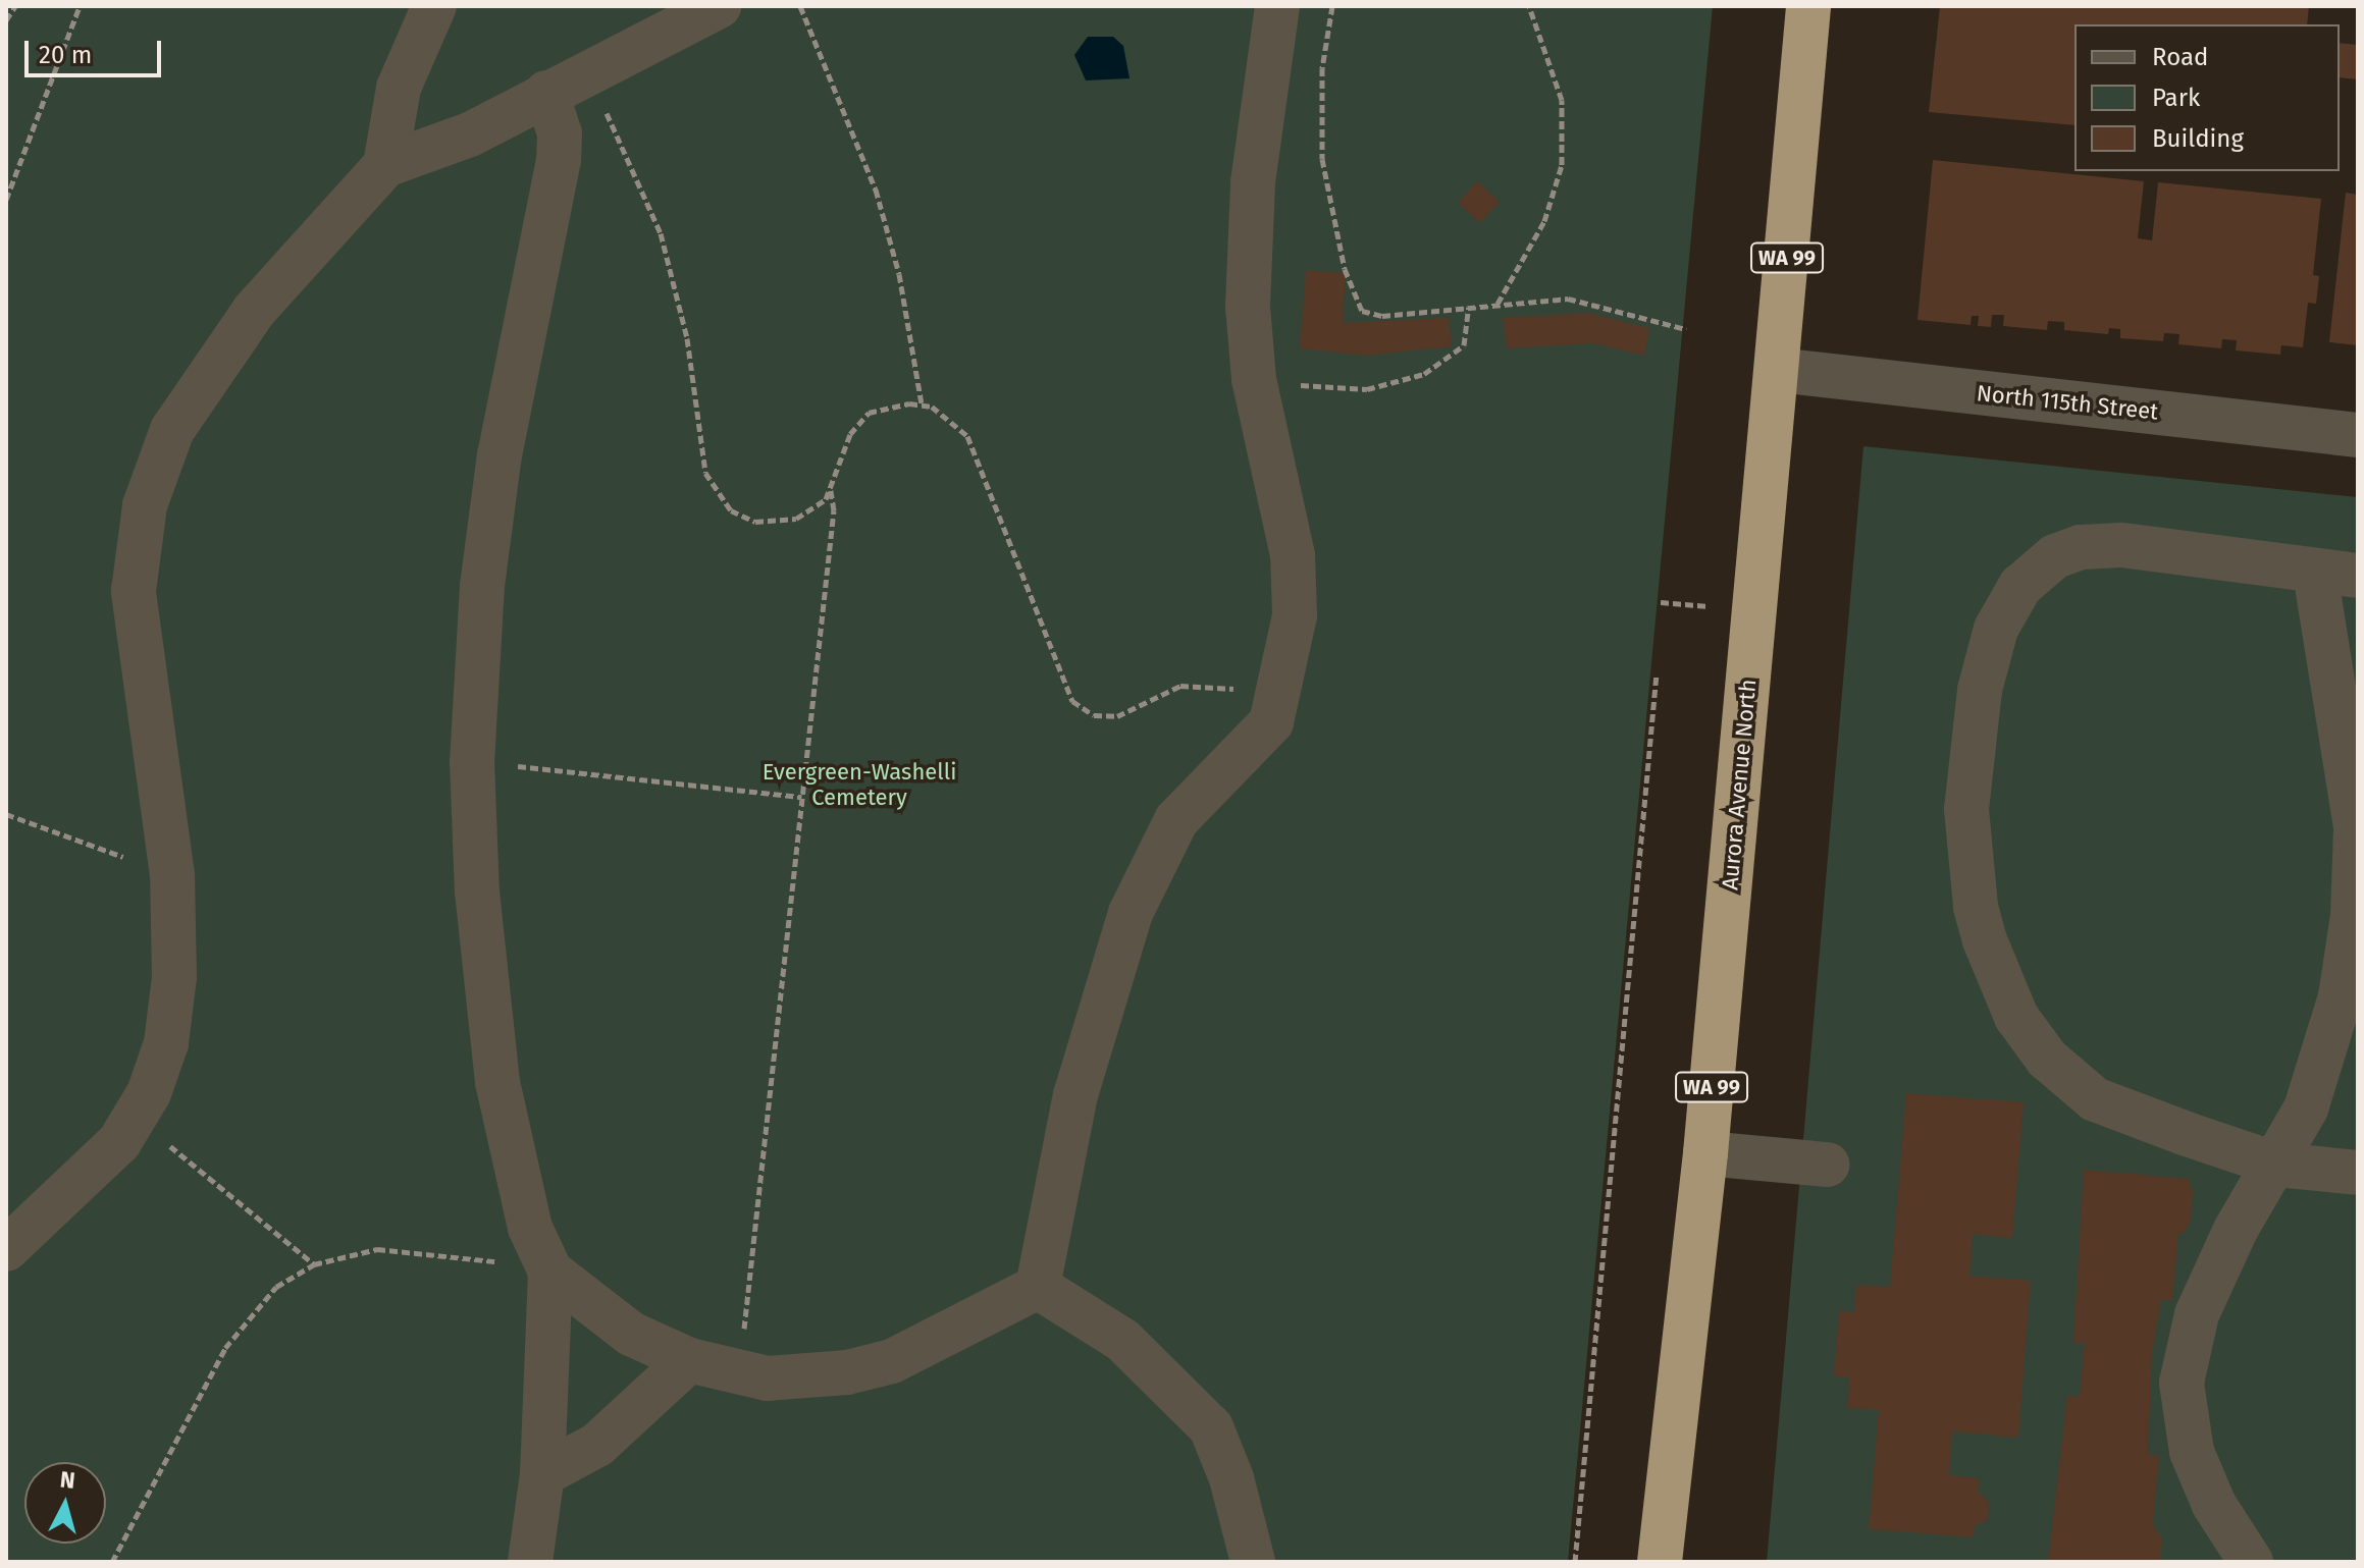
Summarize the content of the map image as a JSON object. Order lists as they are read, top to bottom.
{
  "streets": {
    "highway": ["WA 99", "Aurora Avenue North"],
    "street": ["North 115th Street"]
  },
  "crossings": [
    ["North 115th Street", "Aurora Avenue North"]
  ],
  "parks": ["Evergreen-Washelli Cemetery"],
  "legend": ["Road", "Park", "Building"],
  "scale_bar": "20 m",
  "north": "top"
}
